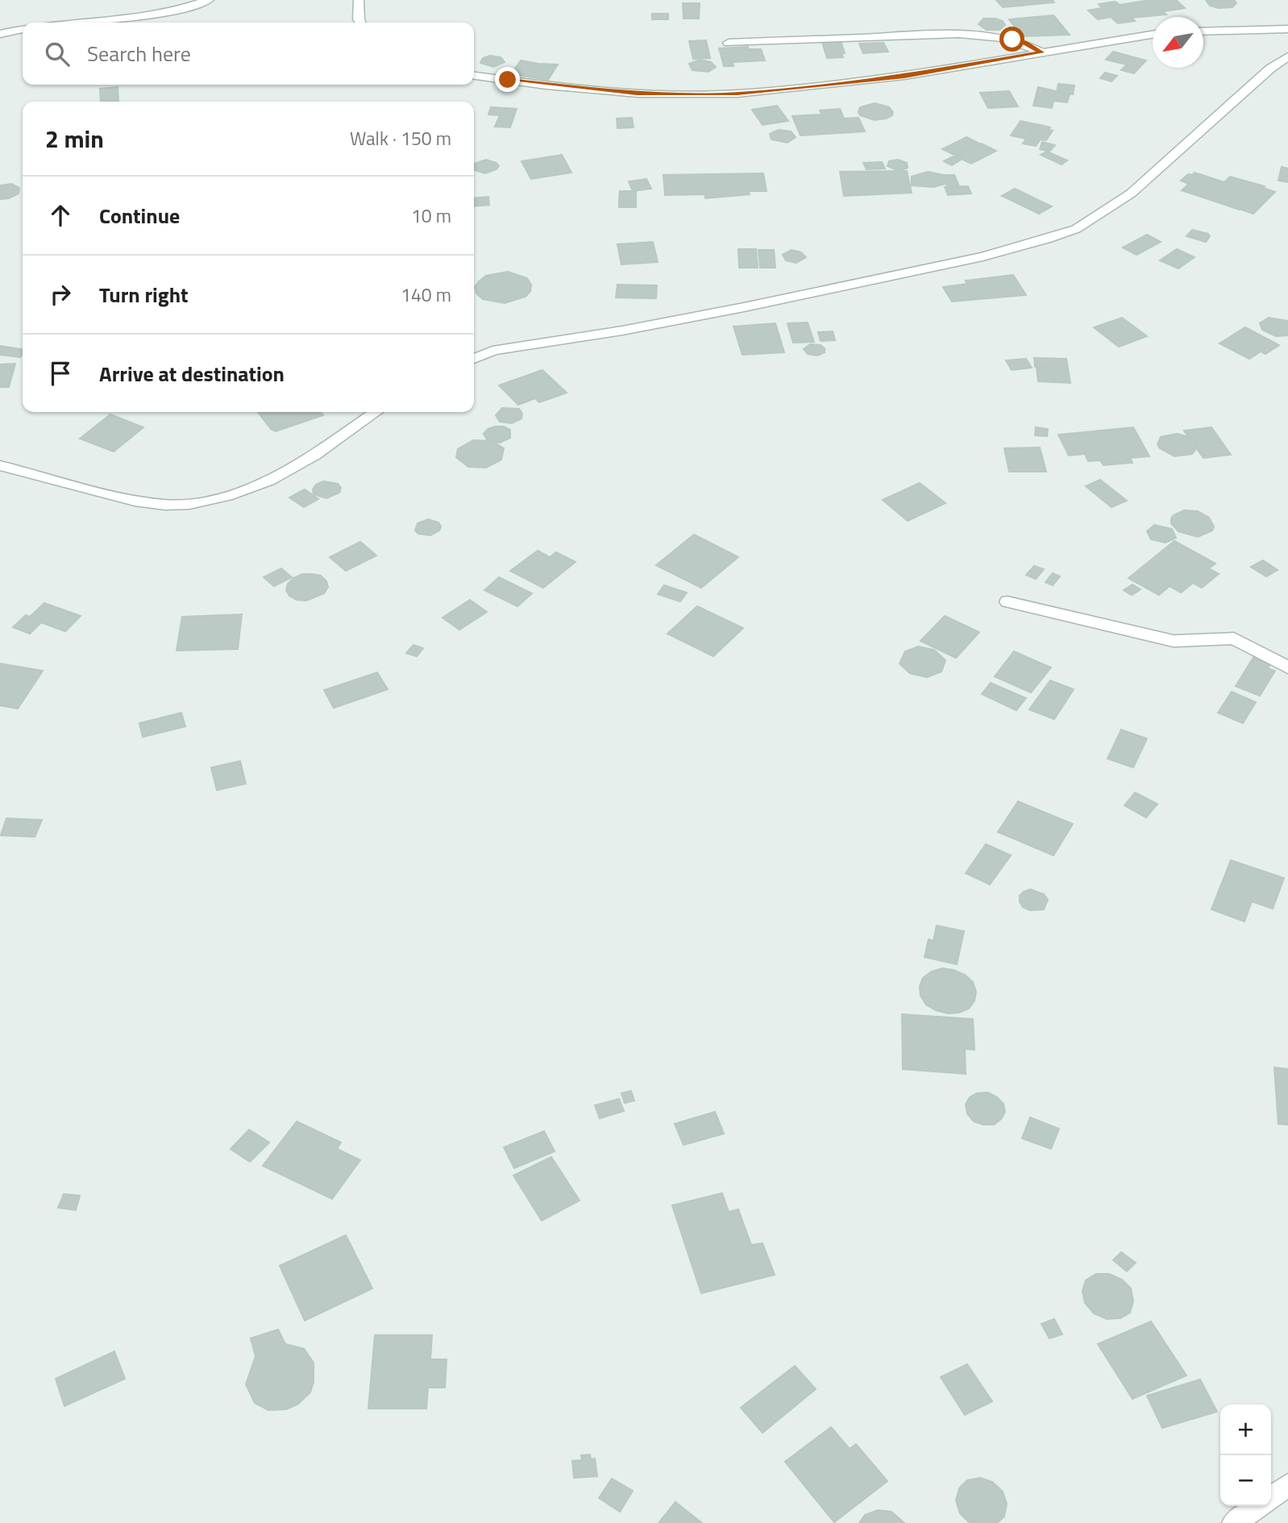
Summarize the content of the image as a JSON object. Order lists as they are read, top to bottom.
{
  "north": "bottom left",
  "page": {
    "search": "Search here",
    "heading": ["2 min", "Walk · 150 m"],
    "list": [
      ["Continue", "10 m"],
      ["Turn right", "140 m"],
      "Arrive at destination"
    ],
    "map_buttons": ["+", "−"]
  }
}
